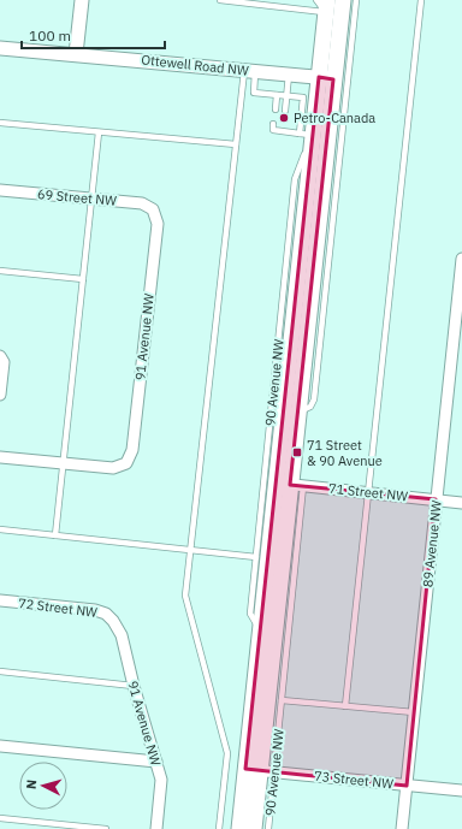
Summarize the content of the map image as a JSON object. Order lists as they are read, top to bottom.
{
  "streets": {
    "main road": ["90 Avenue NW"],
    "street": [
      "Ottewell Road NW",
      "69 Street NW",
      "91 Avenue NW",
      "71 Street NW",
      "89 Avenue NW",
      "72 Street NW",
      "73 Street NW"
    ]
  },
  "crossings": [
    ["Ottewell Road NW", "90 Avenue NW"],
    ["69 Street NW", "91 Avenue NW"],
    ["91 Avenue NW", "72 Street NW"],
    ["90 Avenue NW", "71 Street NW"],
    ["90 Avenue NW", "73 Street NW"],
    ["71 Street NW", "89 Avenue NW"],
    ["89 Avenue NW", "73 Street NW"]
  ],
  "places": {
    "other": ["Petro-Canada"],
    "transit": ["71 Street & 90 Avenue"]
  },
  "scale_bar": "100 m",
  "north": "left"
}
